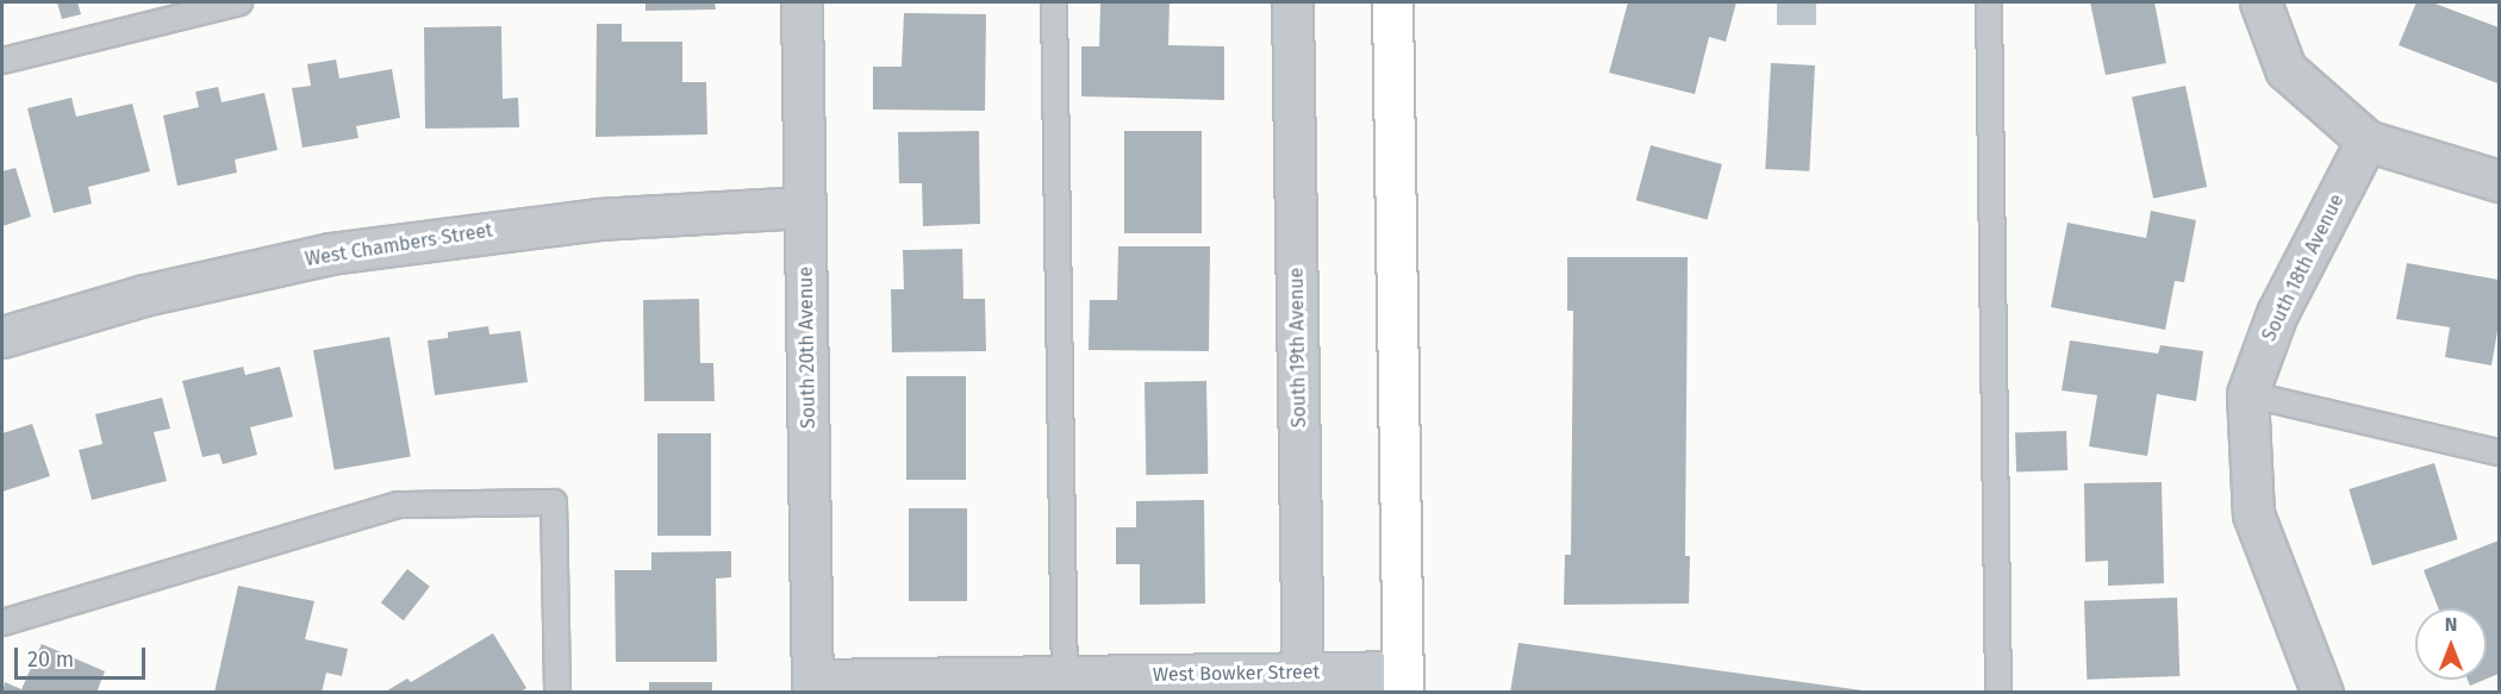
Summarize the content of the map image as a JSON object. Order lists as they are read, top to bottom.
{
  "streets": {
    "street": [
      "West Chambers Street",
      "South 18th Avenue",
      "South 20th Avenue",
      "South 19th Avenue",
      "West Bowker Street"
    ]
  },
  "crossings": [
    ["West Chambers Street", "South 20th Avenue"],
    ["South 20th Avenue", "West Bowker Street"],
    ["South 19th Avenue", "West Bowker Street"]
  ],
  "scale_bar": "20 m",
  "north": "top"
}
